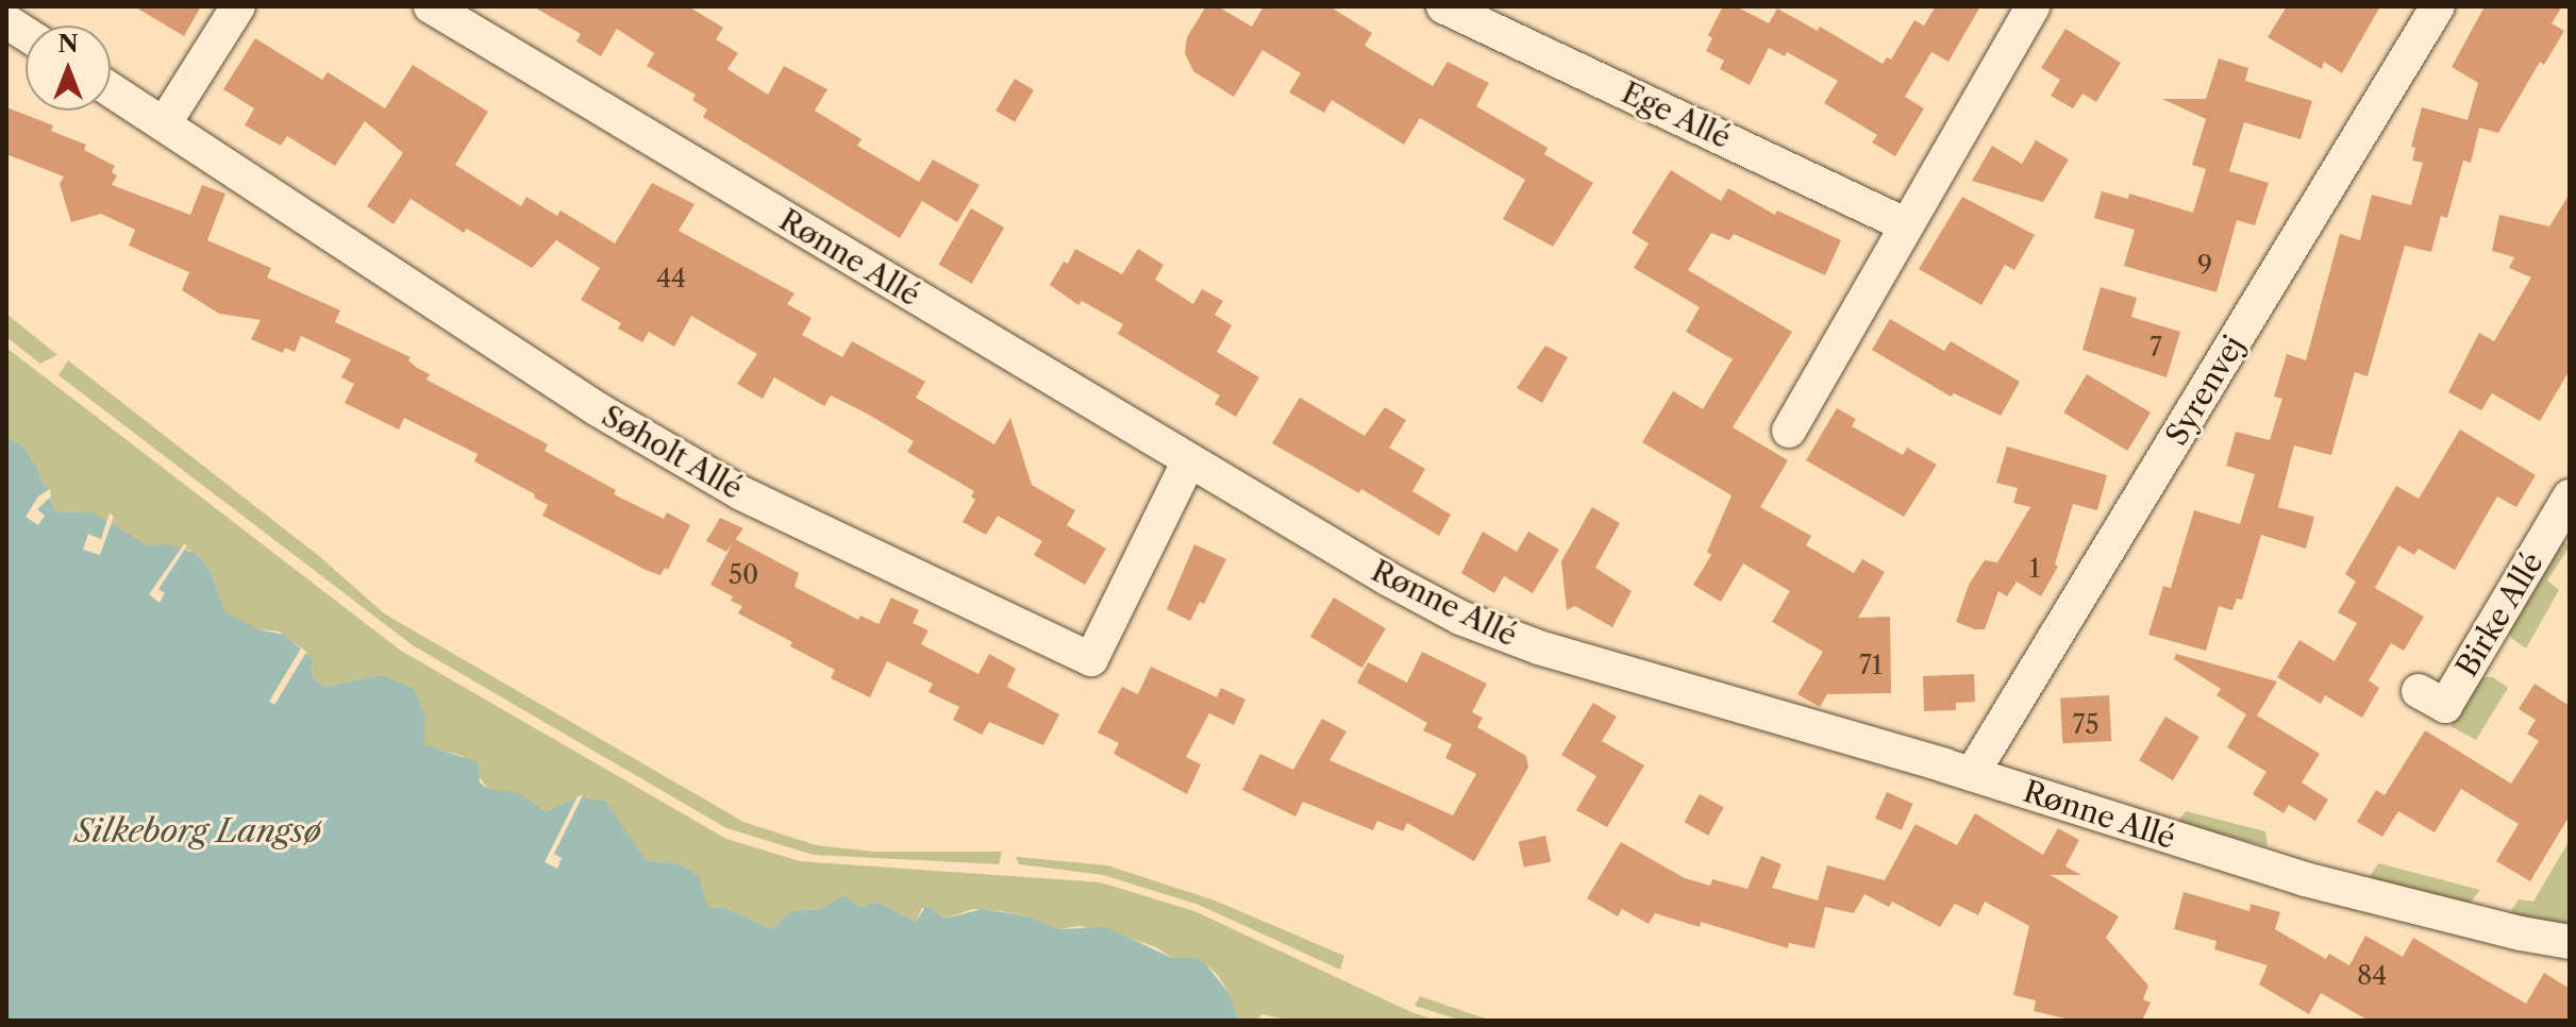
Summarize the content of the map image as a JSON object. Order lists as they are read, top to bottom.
{
  "streets": {
    "street": [
      "Ege Allé",
      "Rønne Allé",
      "Syrenvej",
      "Søholt Allé",
      "Birke Allé"
    ]
  },
  "crossings": [
    ["Rønne Allé", "Syrenvej"],
    ["Rønne Allé", "Søholt Allé"]
  ],
  "water": ["Silkeborg Langsø"],
  "house_numbers": [
    "9",
    "44",
    "7",
    "1",
    "50",
    "71",
    "75",
    "84"
  ],
  "north": "top"
}
